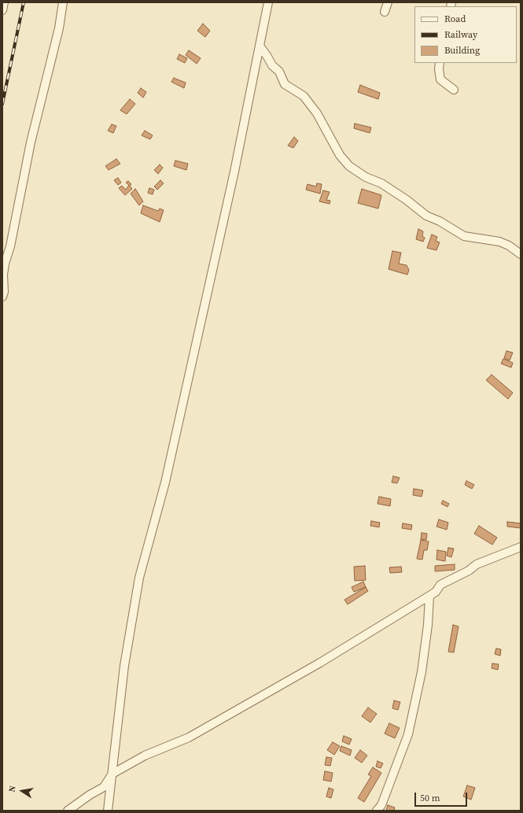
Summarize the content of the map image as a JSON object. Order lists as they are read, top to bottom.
{
  "legend": ["Road", "Railway", "Building"],
  "scale_bar": "50 m",
  "north": "left"
}
